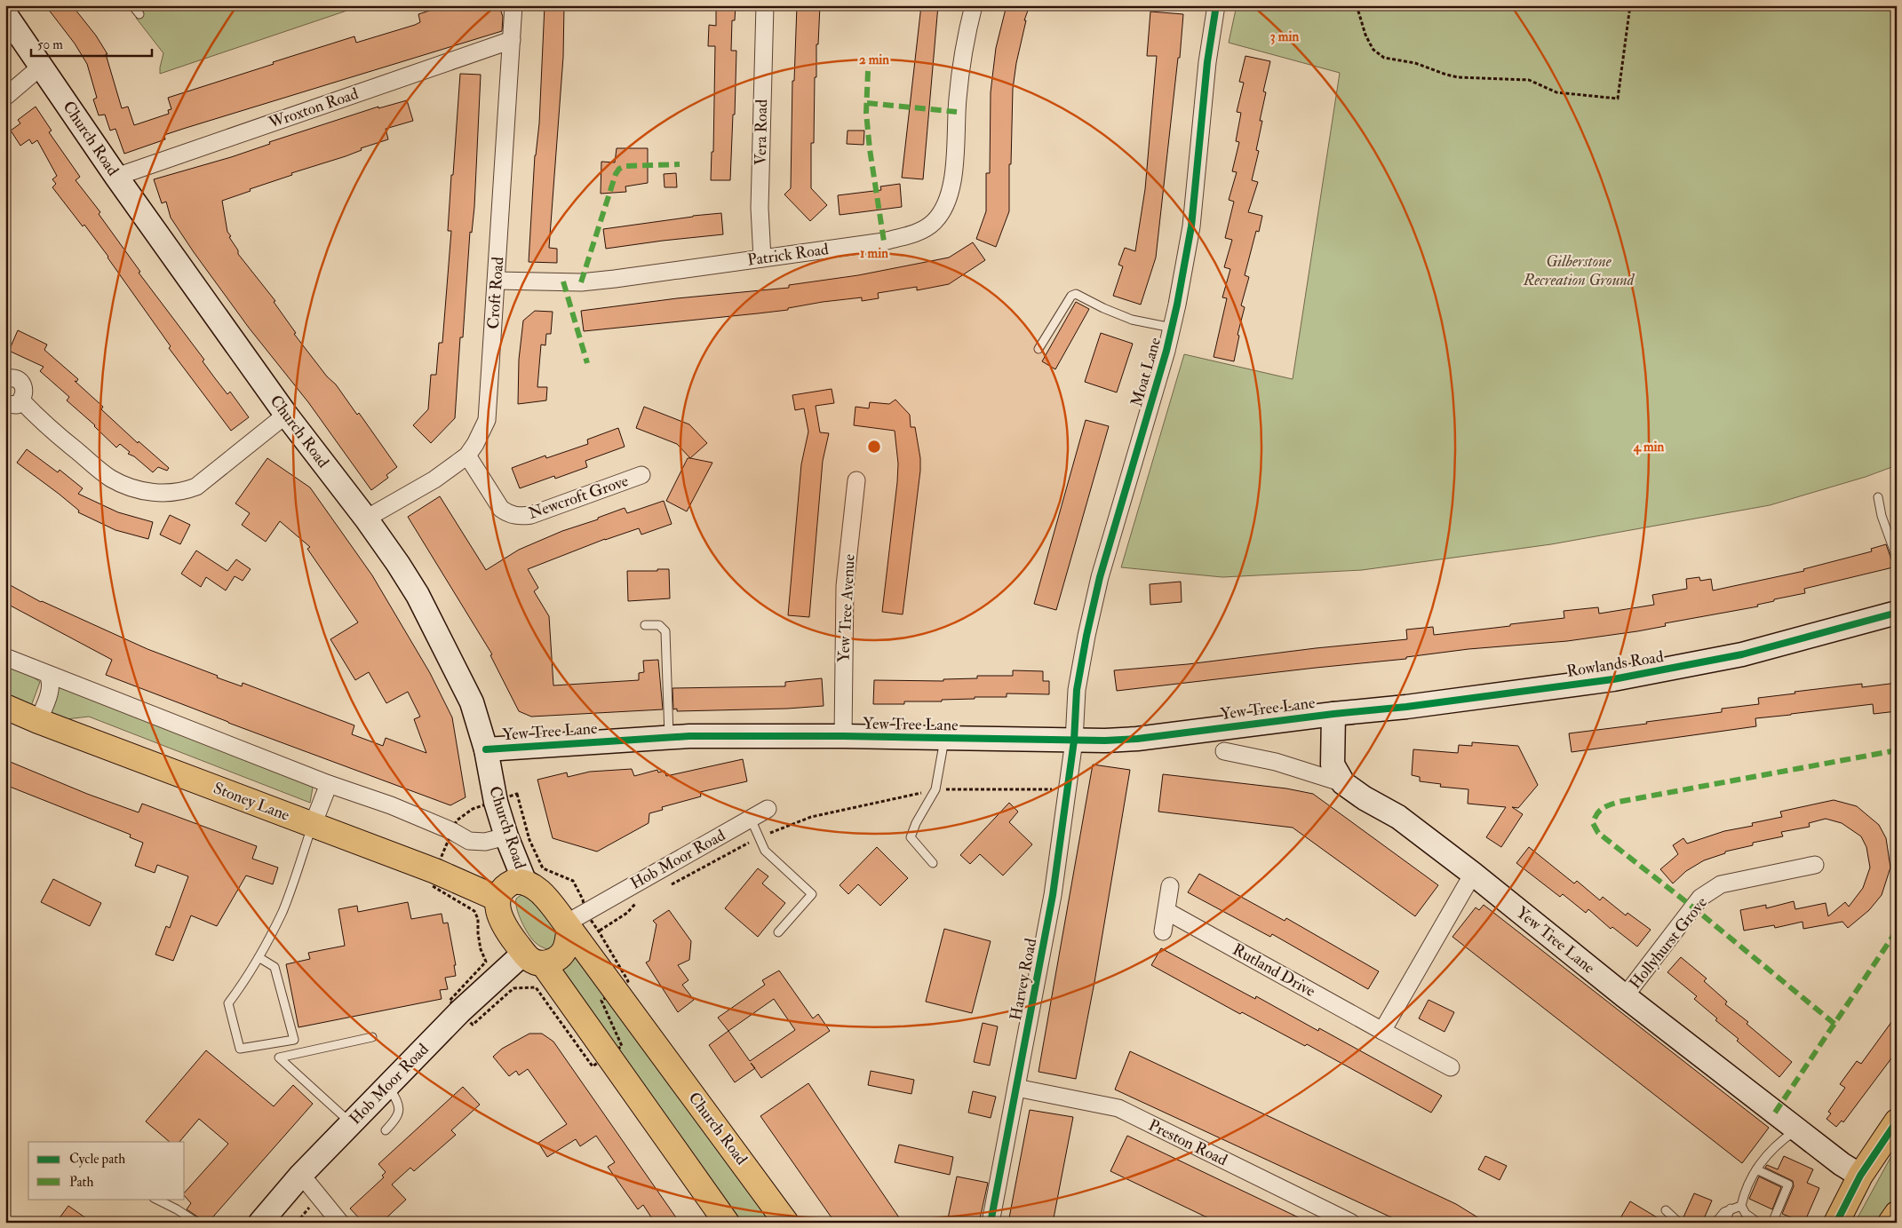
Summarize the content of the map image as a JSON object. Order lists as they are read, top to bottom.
{
  "streets": {
    "main road": ["Church Road", "Stoney Lane"],
    "street": [
      "Wroxton Road",
      "Vera Road",
      "Patrick Road",
      "Croft Road",
      "Moat Lane",
      "Newcroft Grove",
      "Yew Tree Avenue",
      "Rowlands Road",
      "Yew Tree Lane",
      "Hob Moor Road",
      "Hollyhurst Grove",
      "Rutland Drive",
      "Harvey Road",
      "Preston Road"
    ]
  },
  "crossings": [
    ["Wroxton Road", "Church Road"],
    ["Wroxton Road", "Croft Road"],
    ["Vera Road", "Patrick Road"],
    ["Church Road", "Croft Road"],
    ["Church Road", "Yew Tree Lane"],
    ["Church Road", "Stoney Lane"],
    ["Church Road", "Hob Moor Road"],
    ["Patrick Road", "Croft Road"],
    ["Croft Road", "Newcroft Grove"],
    ["Moat Lane", "Yew Tree Lane"],
    ["Moat Lane", "Harvey Road"],
    ["Yew Tree Avenue", "Yew Tree Lane"],
    ["Rowlands Road", "Yew Tree Lane"],
    ["Yew Tree Lane", "Hollyhurst Grove"],
    ["Yew Tree Lane", "Harvey Road"],
    ["Stoney Lane", "Hob Moor Road"],
    ["Harvey Road", "Preston Road"]
  ],
  "parks": ["Gilberstone Recreation Ground"],
  "legend": ["Cycle path", "Path"],
  "scale_bar": "50 m",
  "rings": [
    "3 min",
    "2 min",
    "1 min",
    "4 min"
  ]
}
